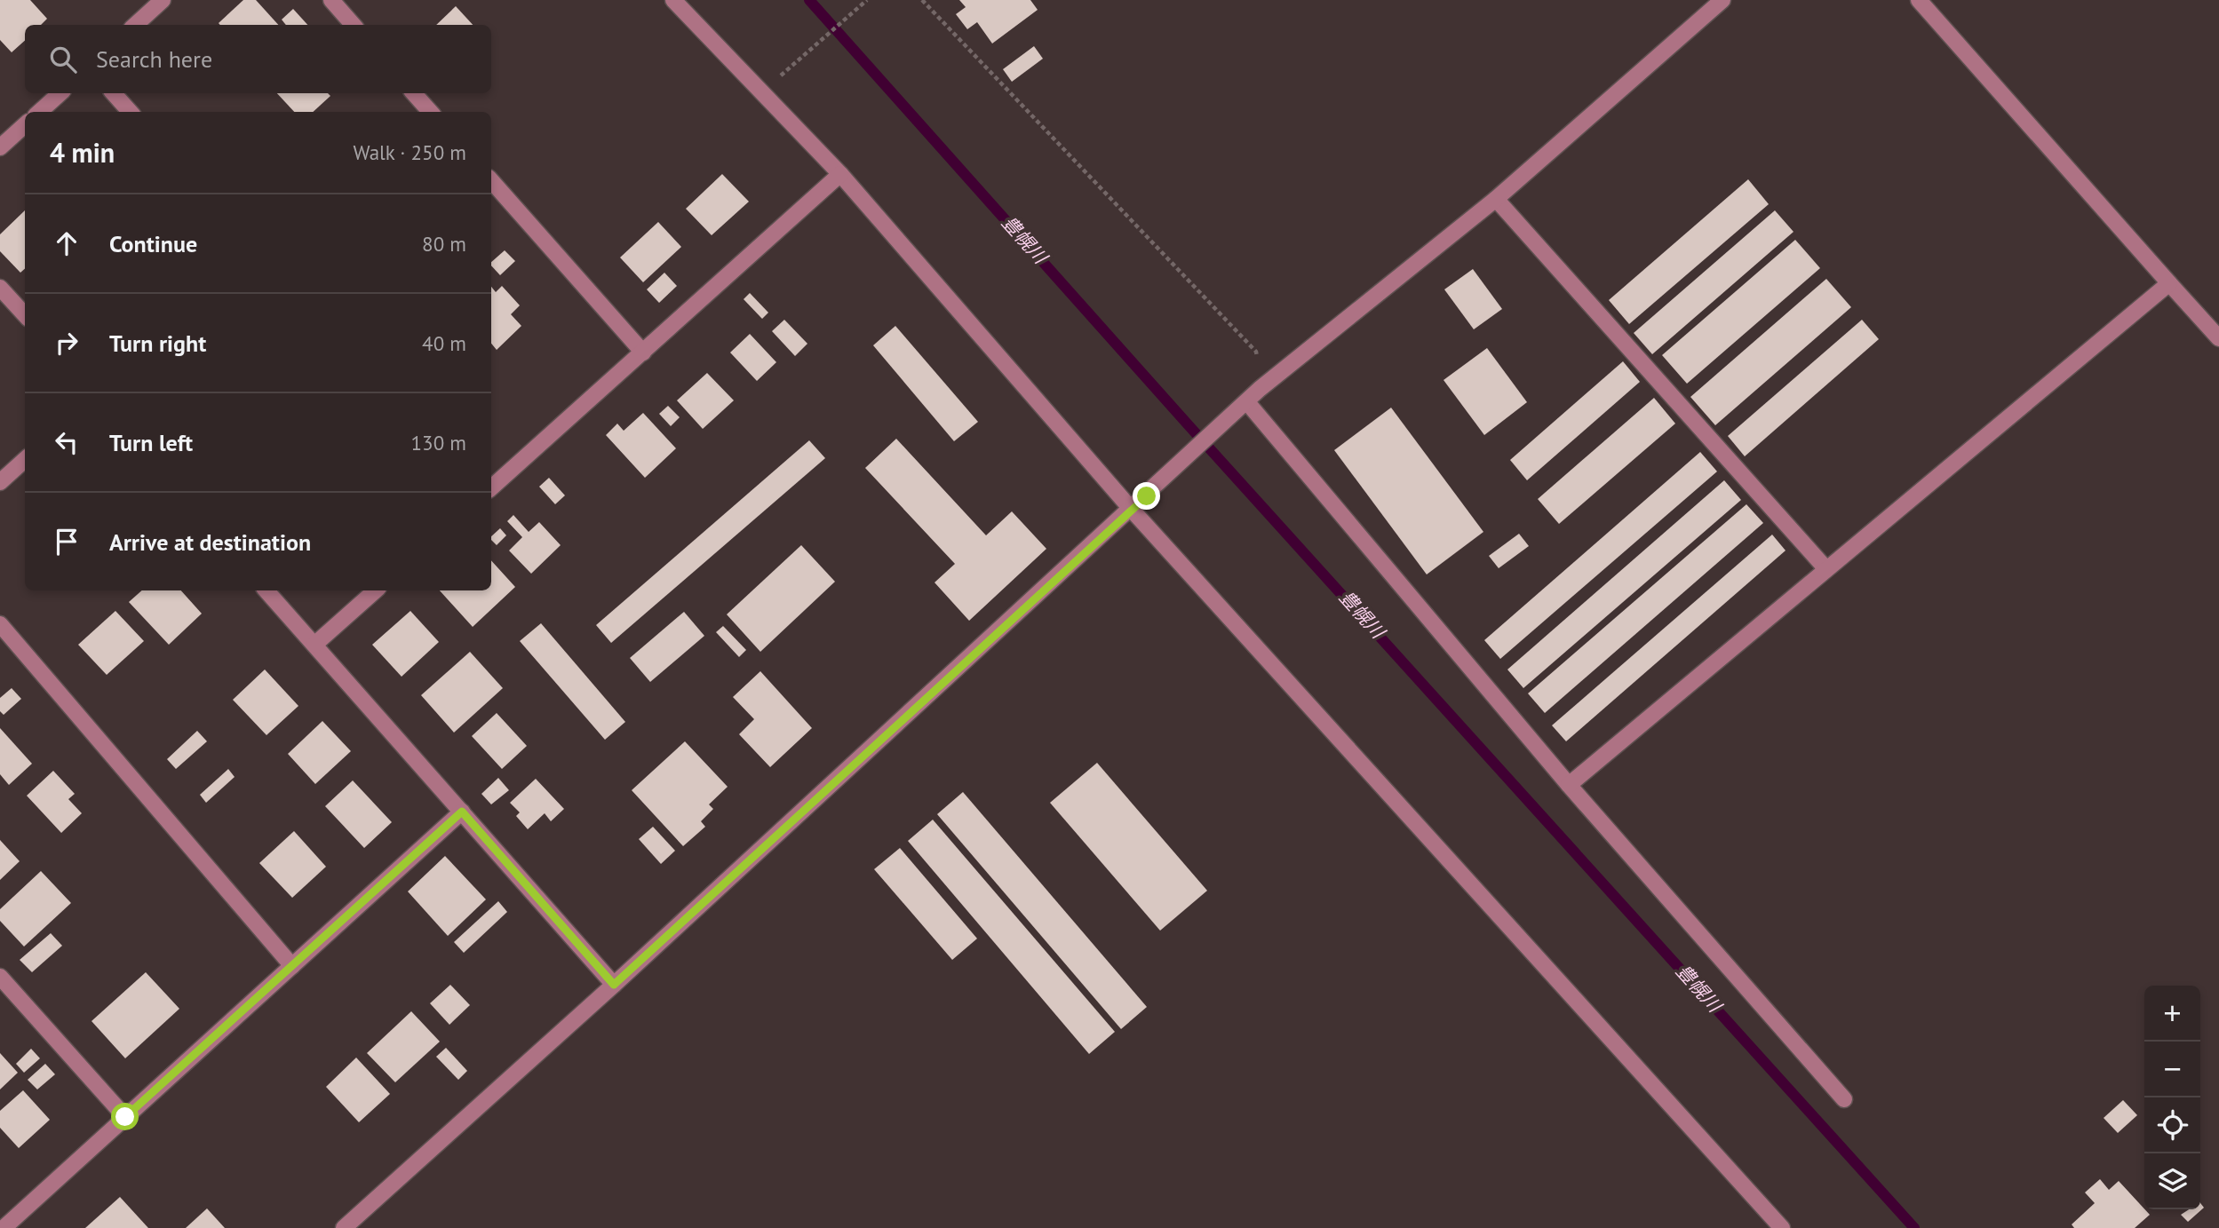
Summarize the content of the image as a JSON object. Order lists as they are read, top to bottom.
{
  "water": ["豊幌川"],
  "page": {
    "search": "Search here",
    "heading": ["4 min", "Walk · 250 m"],
    "list": [
      ["Continue", "80 m"],
      ["Turn right", "40 m"],
      ["Turn left", "130 m"],
      "Arrive at destination"
    ],
    "map_buttons": ["+", "−"]
  }
}
